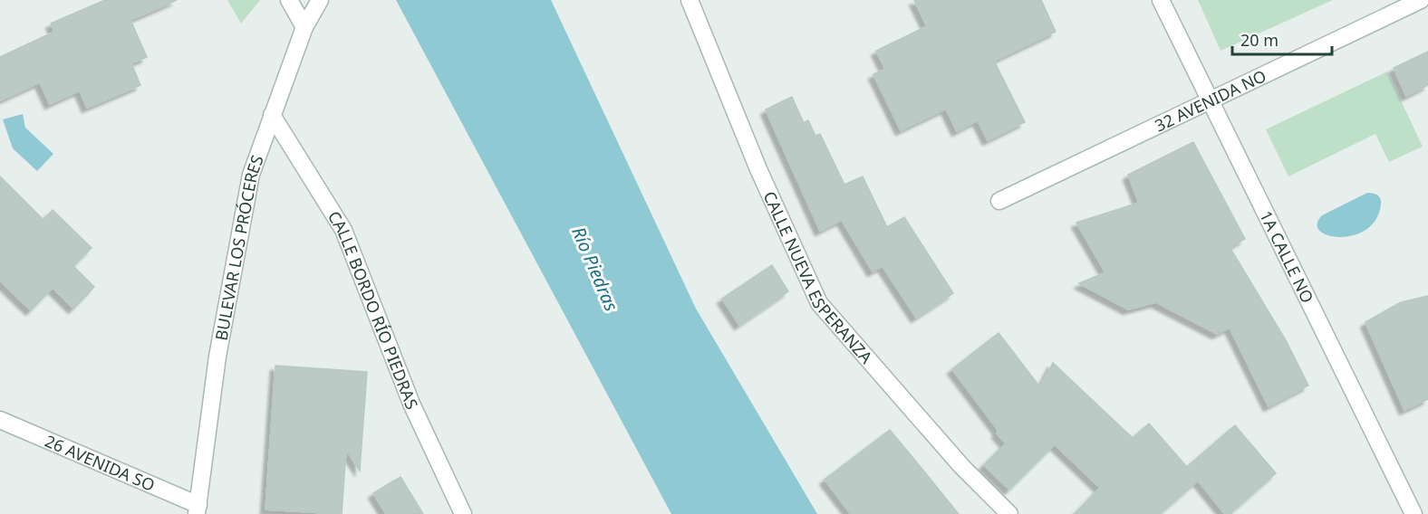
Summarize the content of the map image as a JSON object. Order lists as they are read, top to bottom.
{
  "streets": {
    "street": [
      "32 AVENIDA NO",
      "BULEVAR LOS PRÓCERES",
      "1A CALLE NO",
      "CALLE NUEVA ESPERANZA",
      "CALLE BORDO RÍO PIEDRAS",
      "26 AVENIDA SO"
    ]
  },
  "crossings": [
    ["32 AVENIDA NO", "1A CALLE NO"],
    ["BULEVAR LOS PRÓCERES", "CALLE BORDO RÍO PIEDRAS"],
    ["BULEVAR LOS PRÓCERES", "26 AVENIDA SO"]
  ],
  "water": ["Río Piedras"],
  "scale_bar": "20 m"
}
